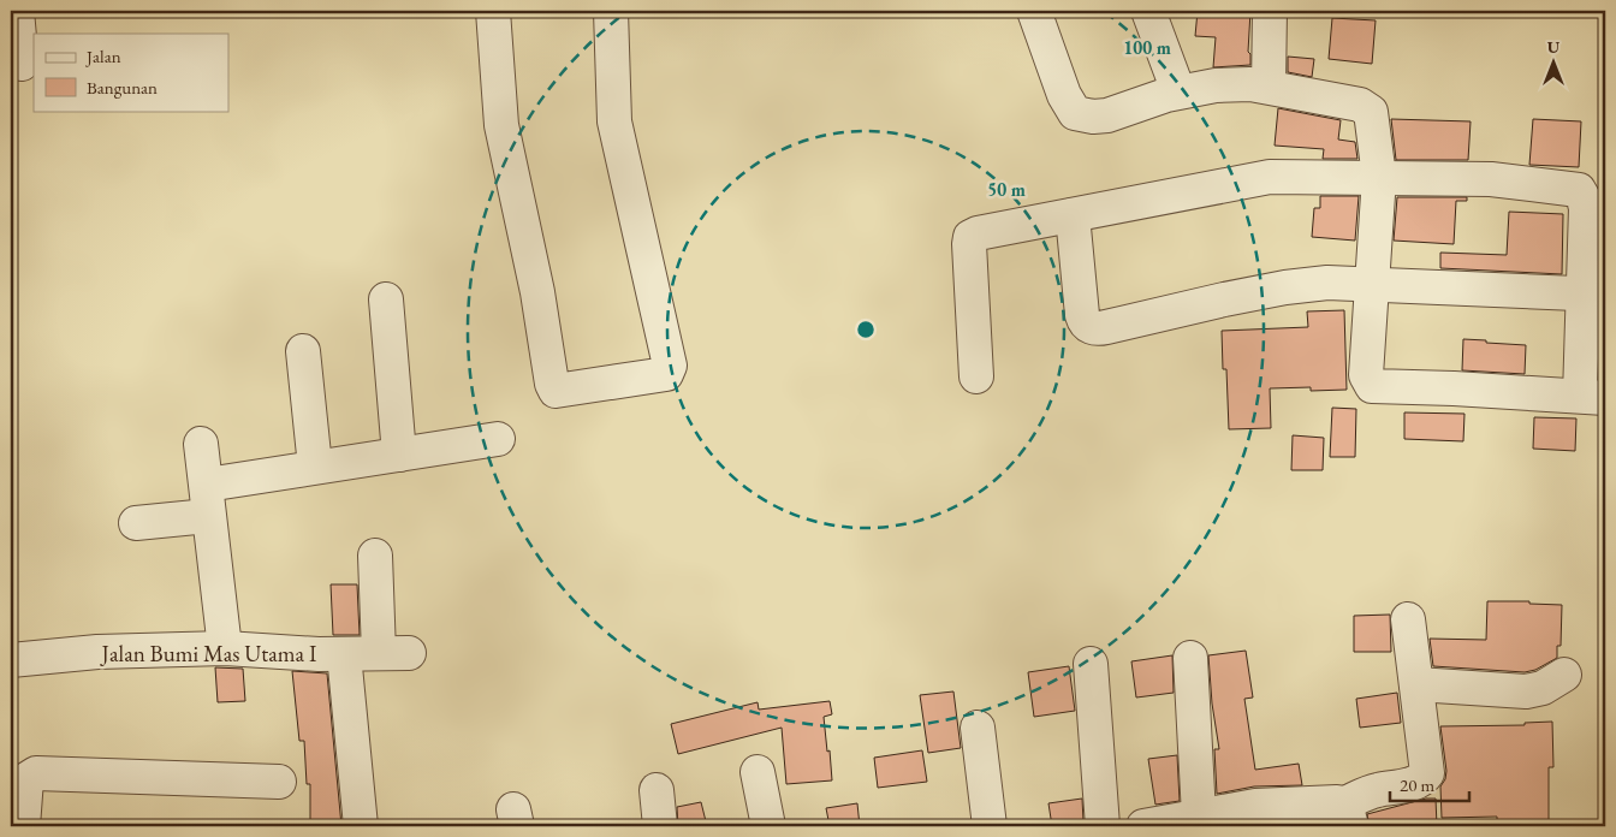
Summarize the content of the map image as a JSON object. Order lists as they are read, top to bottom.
{
  "streets": {
    "street": ["Jalan Bumi Mas Utama I"]
  },
  "legend": ["Jalan", "Bangunan"],
  "scale_bar": "20 m",
  "north": "top",
  "rings": ["100 m", "50 m"]
}
